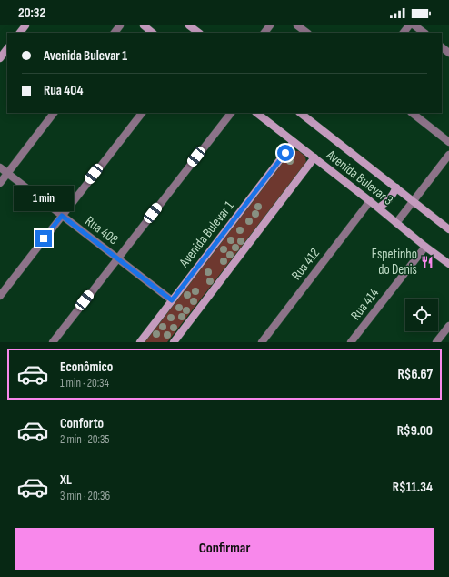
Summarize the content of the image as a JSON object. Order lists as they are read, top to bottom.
{
  "streets": {
    "street": [
      "Avenida Bulevar 3",
      "Rua 408",
      "Avenida Bulevar 1",
      "Rua 412",
      "Rua 414"
    ]
  },
  "crossings": [
    ["Avenida Bulevar 3", "Avenida Bulevar 1"],
    ["Avenida Bulevar 3", "Rua 412"],
    ["Avenida Bulevar 3", "Rua 414"],
    ["Rua 408", "Avenida Bulevar 1"]
  ],
  "places": {
    "restaurant": ["Espetinho do Denis"]
  },
  "page": {
    "status": "20:32",
    "banner": ["Avenida Bulevar 1", "Rua 404"],
    "bubble": "1 min",
    "list": [
      {
        "name": "Econômico",
        "note": "1 min · 20:34",
        "value": "R$6.67"
      },
      {
        "name": "Conforto",
        "note": "2 min · 20:35",
        "value": "R$9.00"
      },
      {
        "name": "XL",
        "note": "3 min · 20:36",
        "value": "R$11.34"
      }
    ],
    "buttons": "Confirmar"
  }
}
